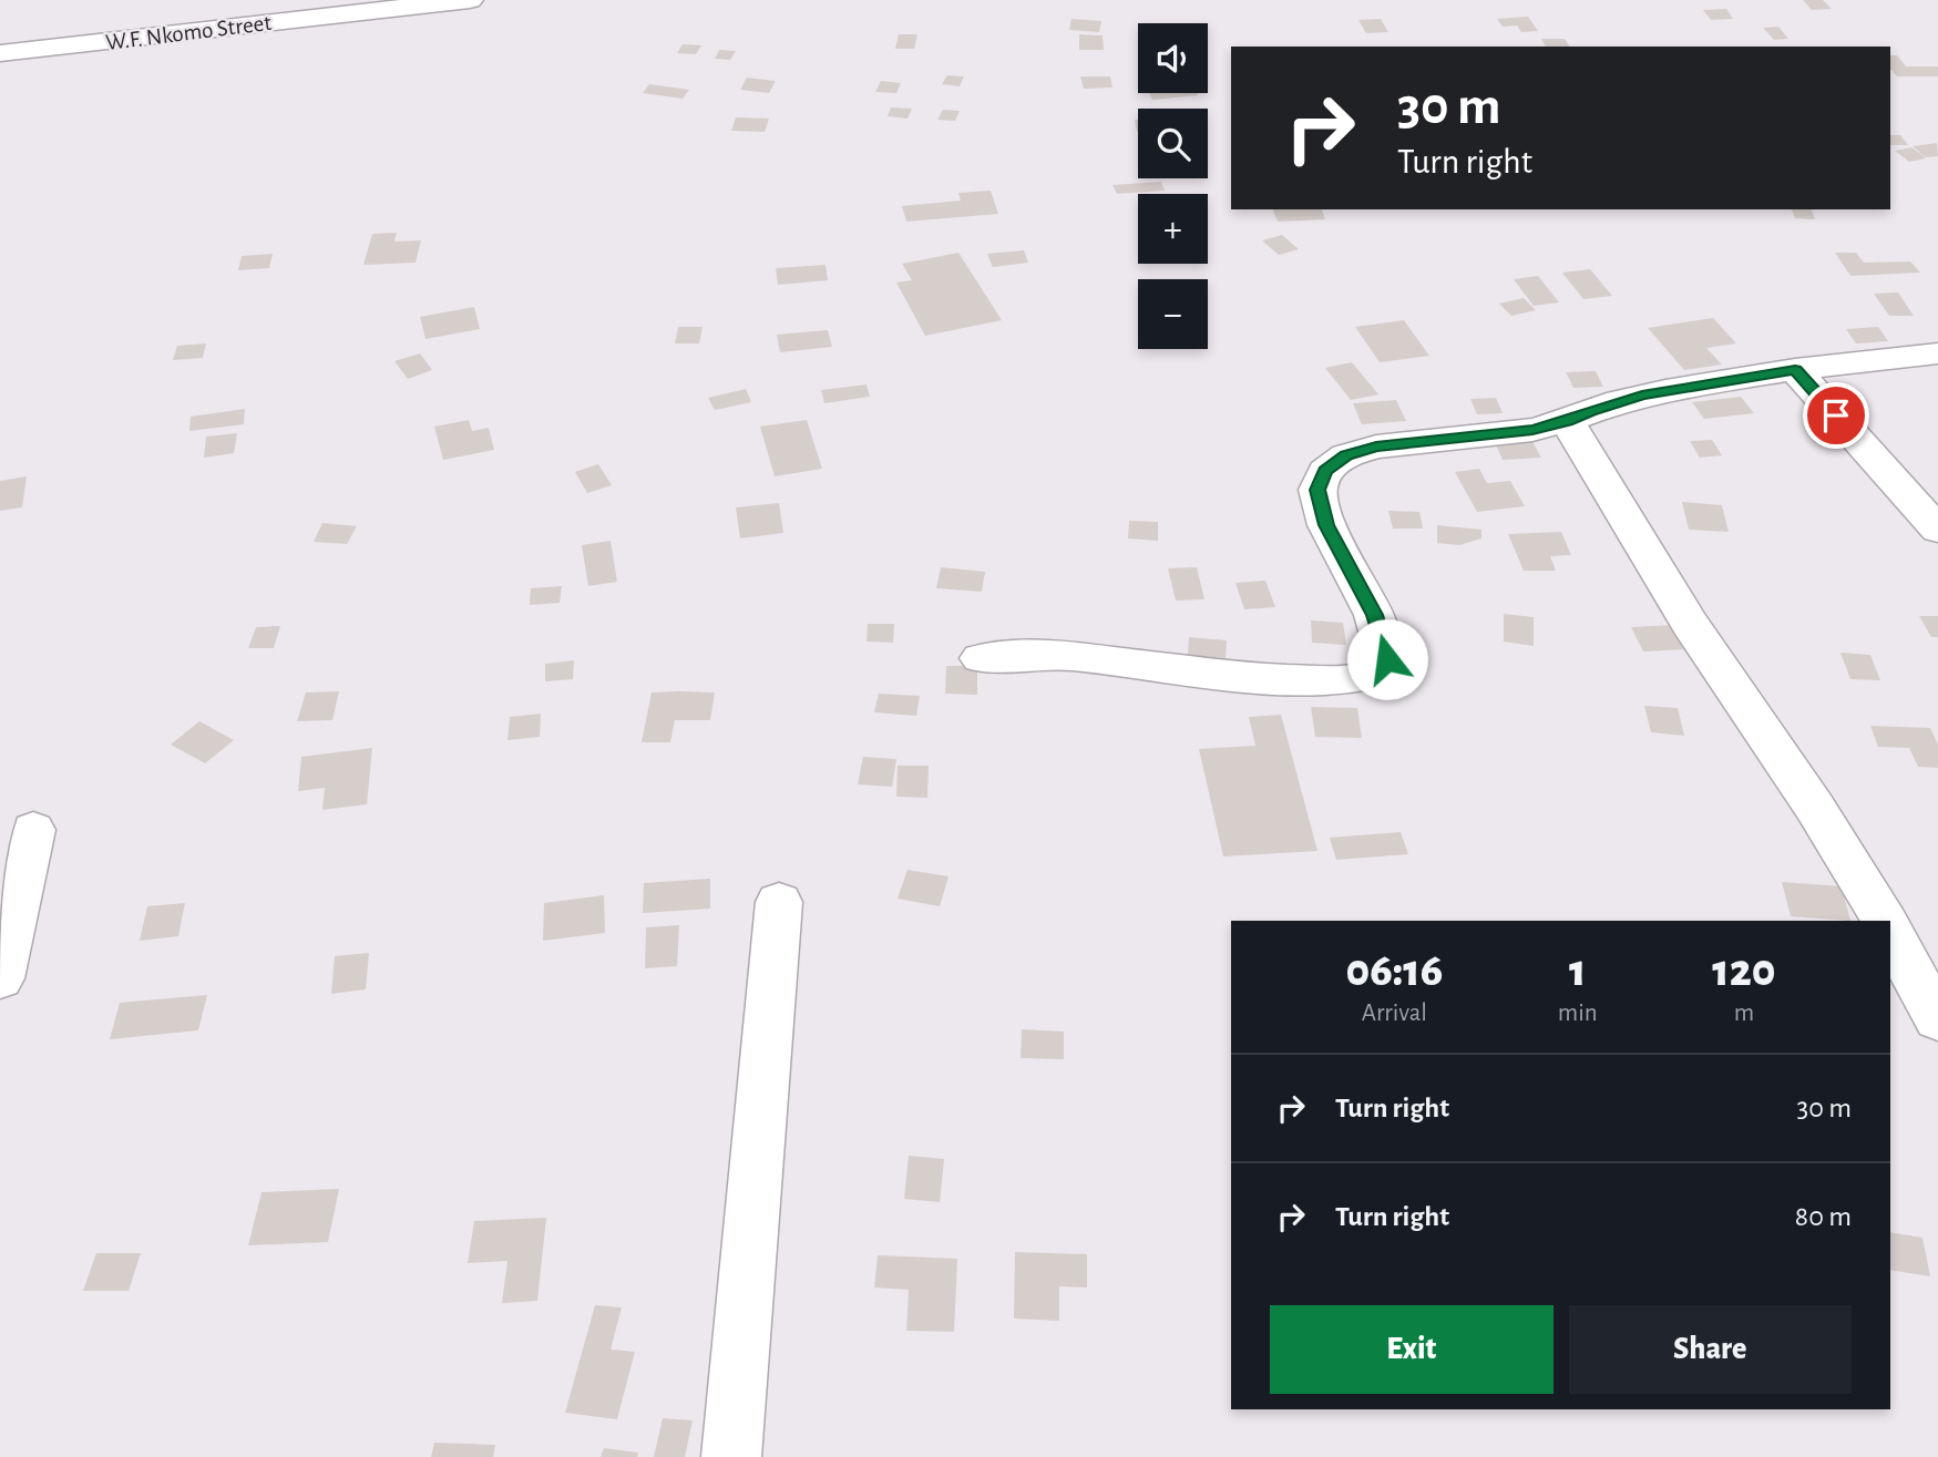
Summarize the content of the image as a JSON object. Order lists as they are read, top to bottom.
{
  "streets": {
    "street": ["W.F. Nkomo Street"]
  },
  "page": {
    "map_buttons": ["+", "−"],
    "turn": ["30 m", "Turn right"],
    "eta": [
      "06:16",
      "Arrival",
      "1",
      "min",
      "120",
      "m"
    ],
    "list": [
      {
        "name": "Turn right",
        "value": "30 m"
      },
      {
        "name": "Turn right",
        "value": "80 m"
      }
    ],
    "buttons": ["Exit", "Share"]
  }
}
